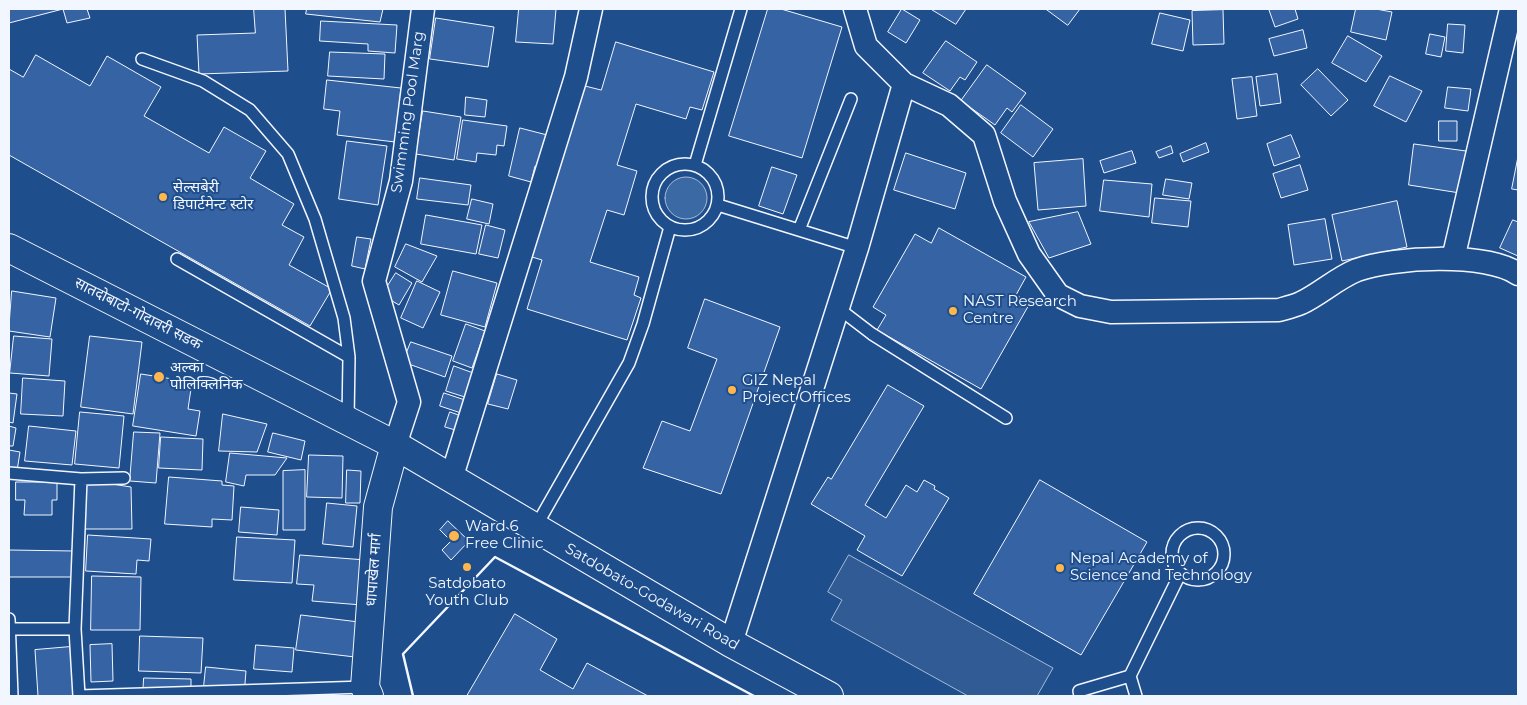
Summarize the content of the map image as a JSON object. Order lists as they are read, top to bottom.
{
  "streets": {
    "main road": ["सातदोबाटो-गोदावरी सडक", "धापाखेल मार्ग", "Satdobato-Godawari Road"],
    "street": ["Swimming Pool Marg"]
  },
  "crossings": [
    ["Swimming Pool Marg", "सातदोबाटो-गोदावरी सडक"],
    ["Swimming Pool Marg", "धापाखेल मार्ग"],
    ["सातदोबाटो-गोदावरी सडक", "धापाखेल मार्ग"],
    ["सातदोबाटो-गोदावरी सडक", "Satdobato-Godawari Road"]
  ],
  "places": [
    "सेल्सबेरी डिपार्टमेन्ट स्टोर",
    "NAST Research Centre",
    "अल्का पोलिक्लिनिक",
    "GIZ Nepal Project Offices",
    "Ward 6 Free Clinic",
    "Satdobato Youth Club",
    "Nepal Academy of Science and Technology"
  ]
}
